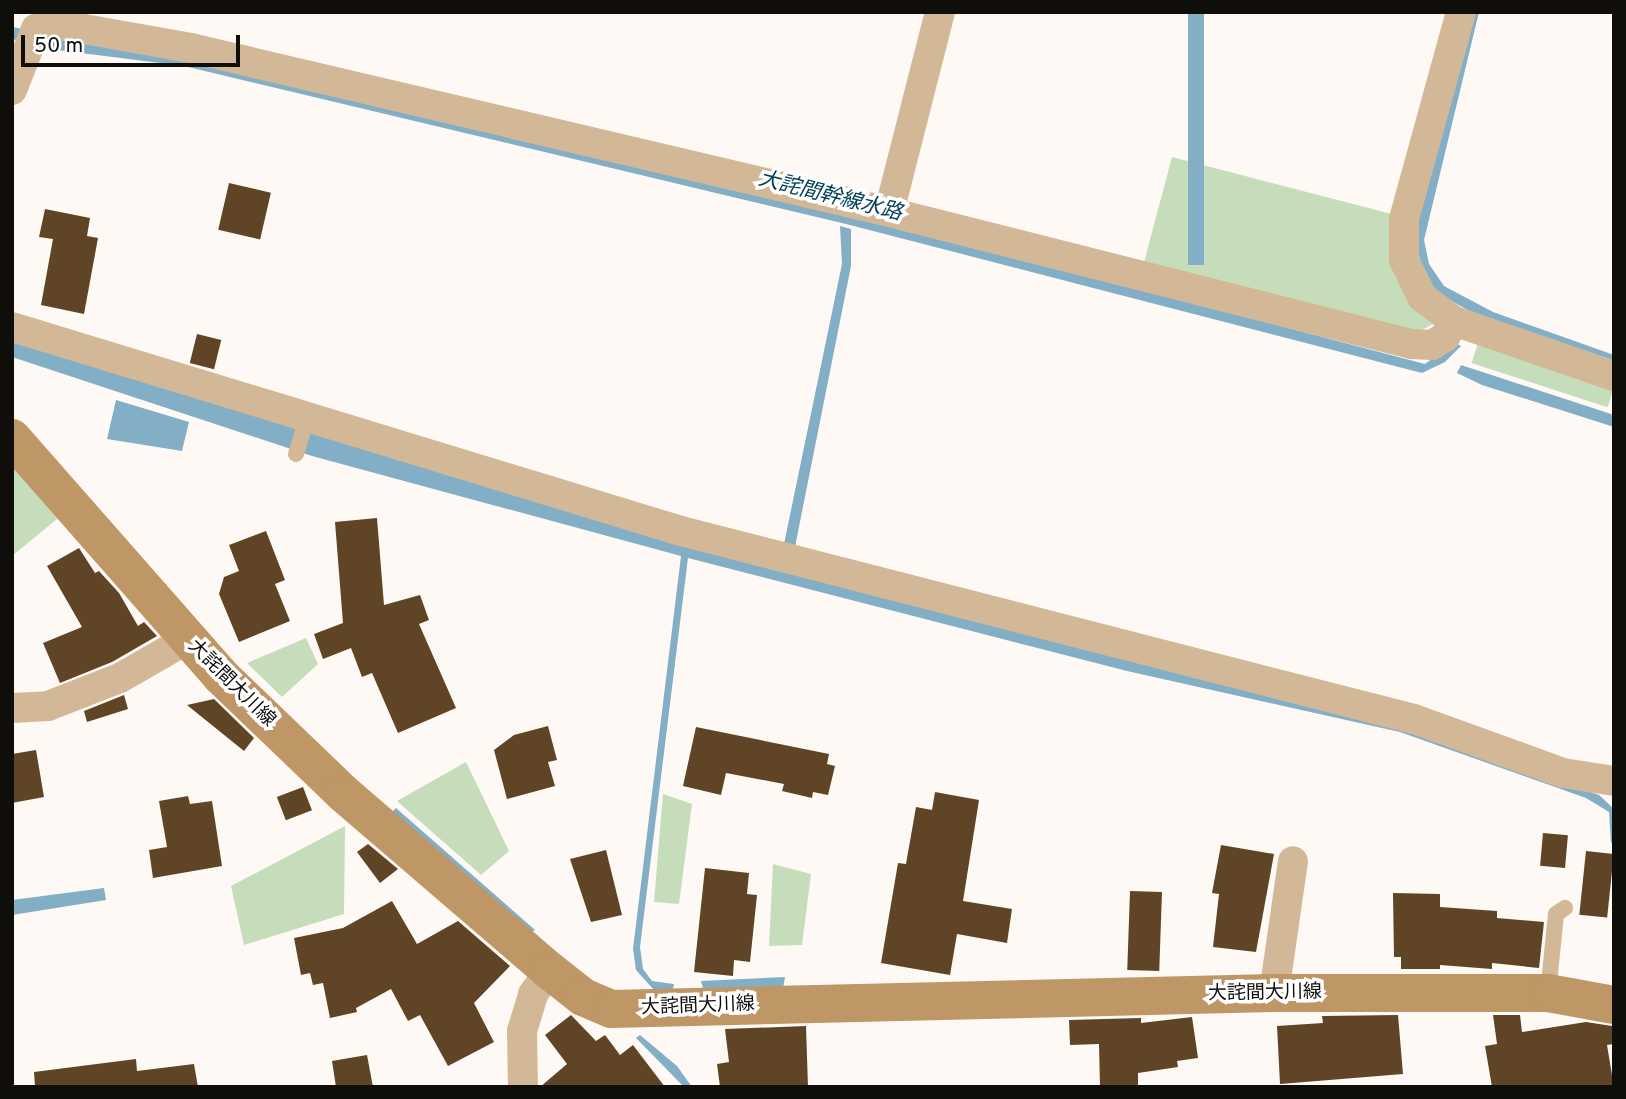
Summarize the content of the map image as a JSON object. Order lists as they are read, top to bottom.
{
  "streets": {
    "main road": ["大詫間大川線"]
  },
  "water": ["大詫間幹線水路"],
  "scale_bar": "50 m"
}
